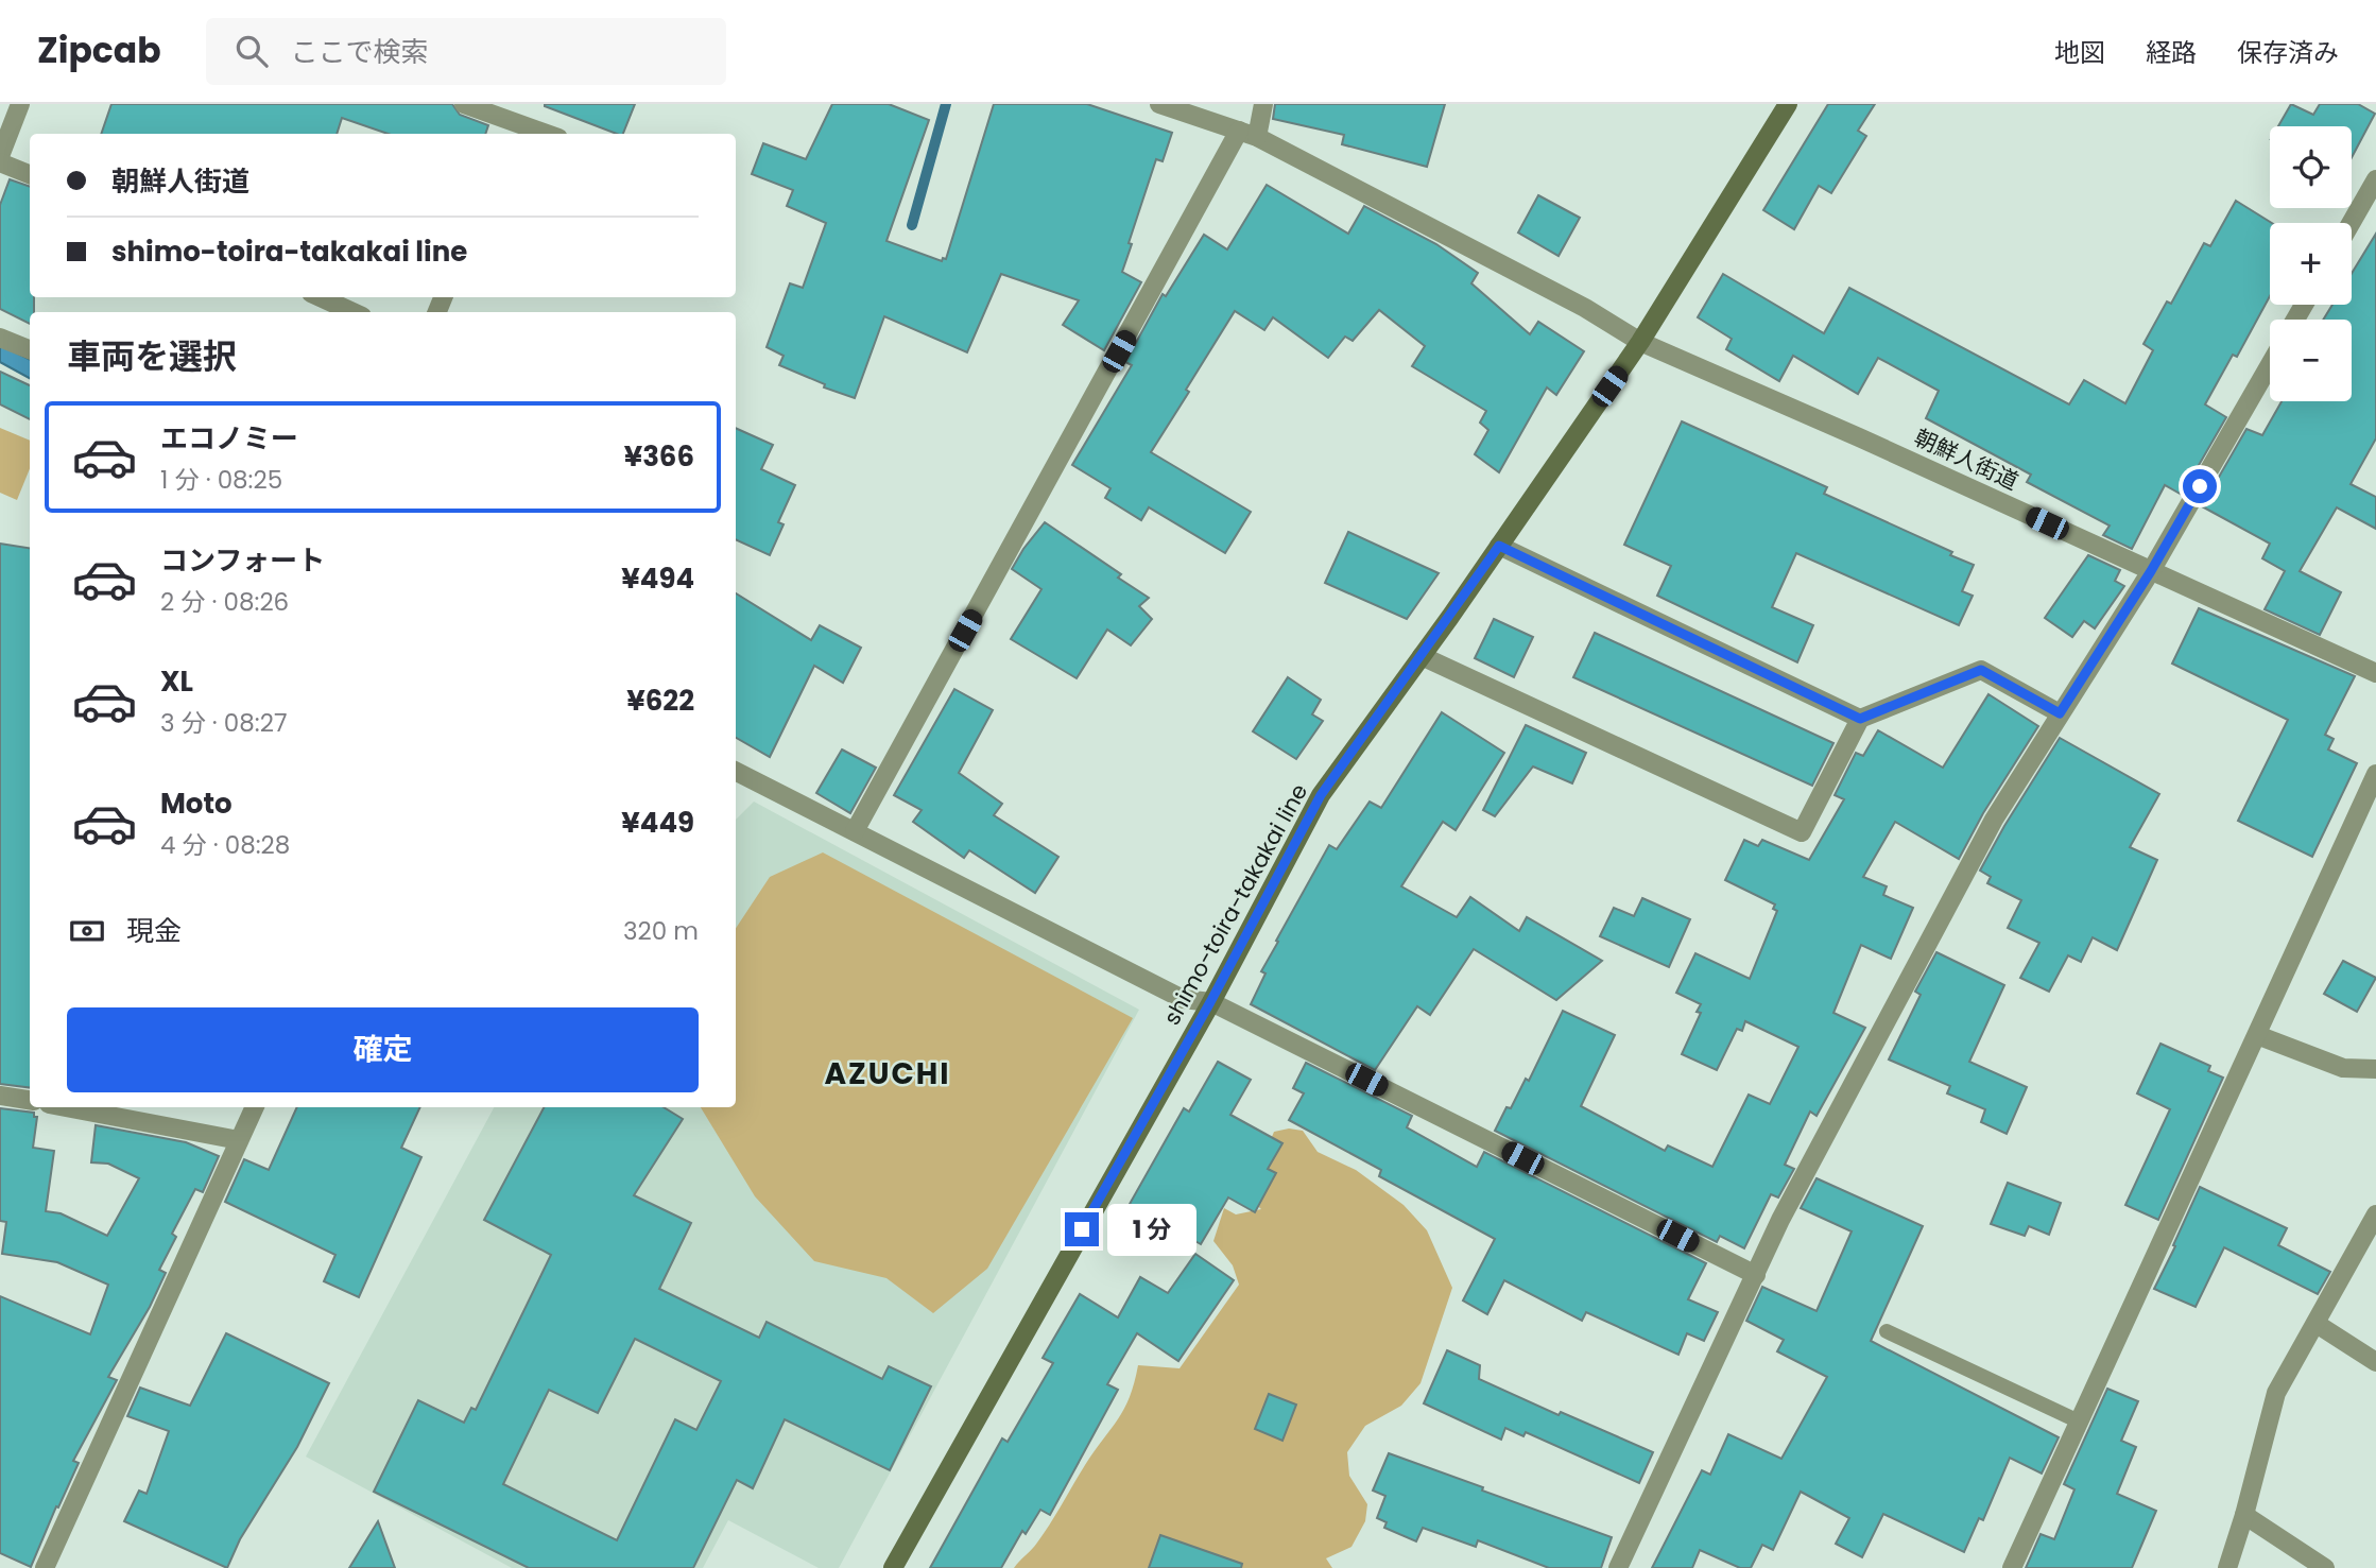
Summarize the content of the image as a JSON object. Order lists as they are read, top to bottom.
{
  "streets": {
    "main road": ["shimo-toira-takakai line"],
    "street": ["朝鮮人街道"]
  },
  "crossings": [
    ["朝鮮人街道", "shimo-toira-takakai line"]
  ],
  "districts": ["AZUCHI"],
  "page": {
    "header": "Zipcab",
    "search": "ここで検索",
    "nav": ["地図", "経路", "保存済み"],
    "map_buttons": ["+", "−"],
    "banner": ["朝鮮人街道", "shimo-toira-takakai line"],
    "heading": "車両を選択",
    "list": [
      {
        "name": "エコノミー",
        "note": "1 分 · 08:25",
        "value": "¥366"
      },
      {
        "name": "コンフォート",
        "note": "2 分 · 08:26",
        "value": "¥494"
      },
      {
        "name": "XL",
        "note": "3 分 · 08:27",
        "value": "¥622"
      },
      {
        "name": "Moto",
        "note": "4 分 · 08:28",
        "value": "¥449"
      }
    ],
    "pay": ["現金", "320 m"],
    "buttons": "確定",
    "bubble": "1 分"
  }
}
